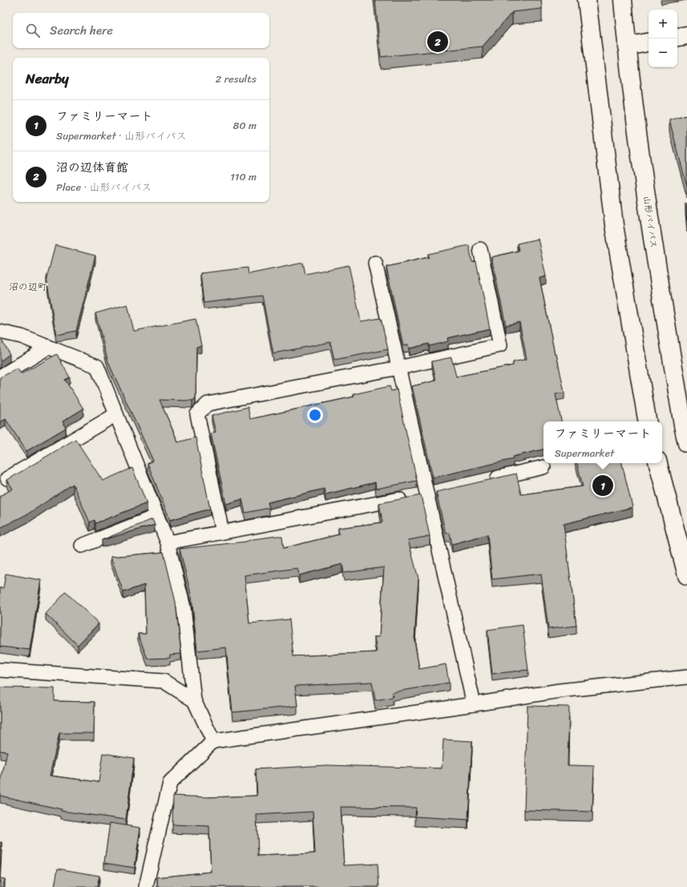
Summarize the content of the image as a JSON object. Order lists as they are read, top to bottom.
{
  "streets": {
    "main road": ["山形バイパス"]
  },
  "districts": ["沼の辺町"],
  "page": {
    "map_buttons": ["+", "−"],
    "search": "Search here",
    "pins": ["2", "1"],
    "heading": ["Nearby", "2 results"],
    "list": [
      {
        "mark": "1",
        "name": "ファミリーマート",
        "note": "Supermarket · 山形バイパス",
        "value": "80 m"
      },
      {
        "mark": "2",
        "name": "沼の辺体育館",
        "note": "Place · 山形バイパス",
        "value": "110 m"
      }
    ],
    "popup": ["ファミリーマート", "Supermarket"]
  }
}
